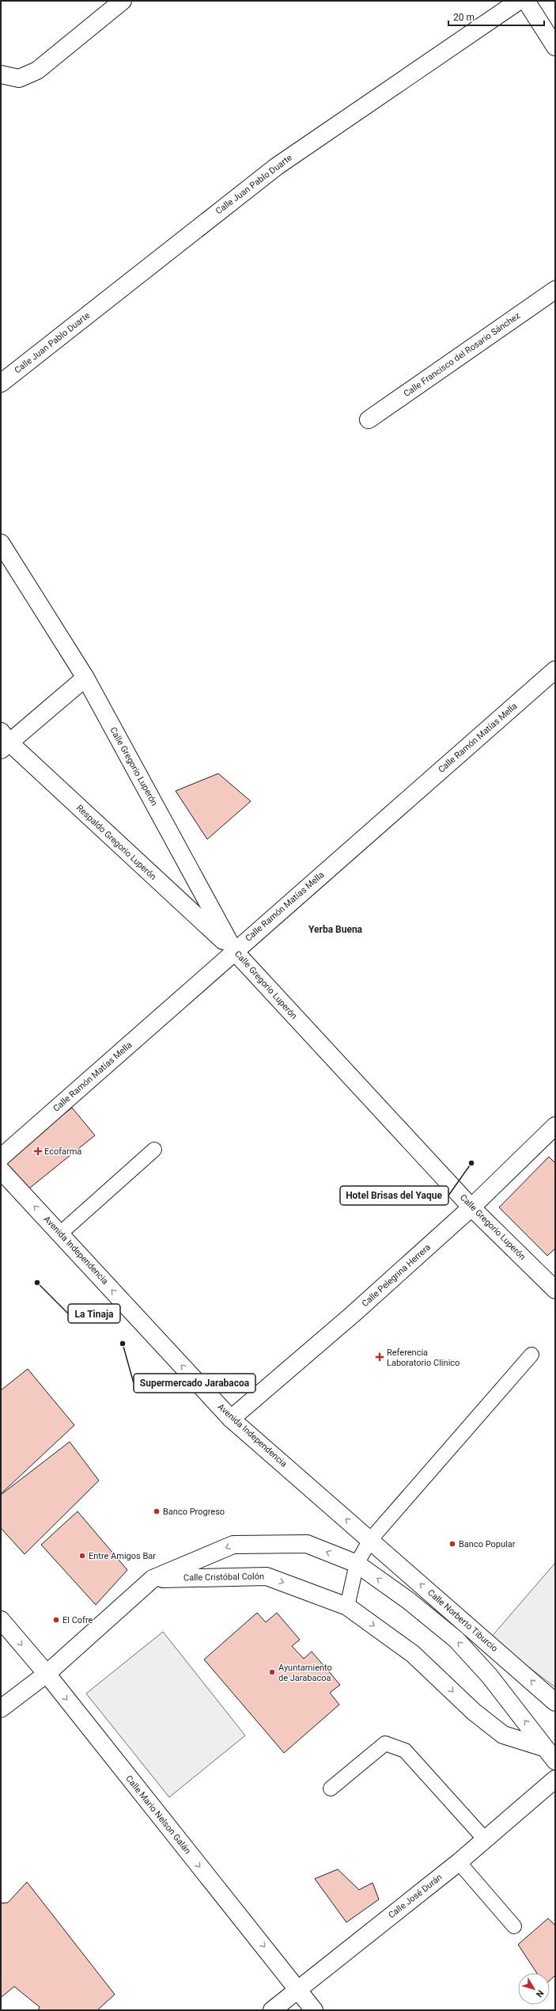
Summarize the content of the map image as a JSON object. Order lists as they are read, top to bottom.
{
  "streets": {
    "street": [
      "Calle Juan Pablo Duarte",
      "Calle Francisco del Rosario Sánchez",
      "Calle Ramón Matías Mella",
      "Calle Gregorio Luperón",
      "Respaldo Gregorio Luperón",
      "Avenida Independencia",
      "Calle Pelegrina Herrera",
      "Calle Cristóbal Colón",
      "Calle Norberto Tiburcio",
      "Calle Mario Nelson Galán",
      "Calle José Durán"
    ]
  },
  "crossings": [
    ["Calle Ramón Matías Mella", "Calle Gregorio Luperón"],
    ["Calle Ramón Matías Mella", "Respaldo Gregorio Luperón"],
    ["Calle Gregorio Luperón", "Respaldo Gregorio Luperón"],
    ["Calle Gregorio Luperón", "Calle Pelegrina Herrera"],
    ["Avenida Independencia", "Calle Pelegrina Herrera"],
    ["Avenida Independencia", "Calle Norberto Tiburcio"],
    ["Calle Cristóbal Colón", "Calle Mario Nelson Galán"],
    ["Calle Mario Nelson Galán", "Calle José Durán"]
  ],
  "one_way": ["Avenida Independencia", "Calle Norberto Tiburcio", "Calle Mario Nelson Galán"],
  "districts": ["Yerba Buena"],
  "places": {
    "health": ["Ecofarma", "Referencia Laboratorio Clínico"],
    "other": [
      "Hotel Brisas del Yaque",
      "La Tinaja",
      "Supermercado Jarabacoa",
      "Banco Progreso",
      "Banco Popular",
      "Entre Amigos Bar",
      "El Cofre",
      "Ayuntamiento de Jarabacoa"
    ]
  },
  "scale_bar": "20 m",
  "north": "bottom right"
}
